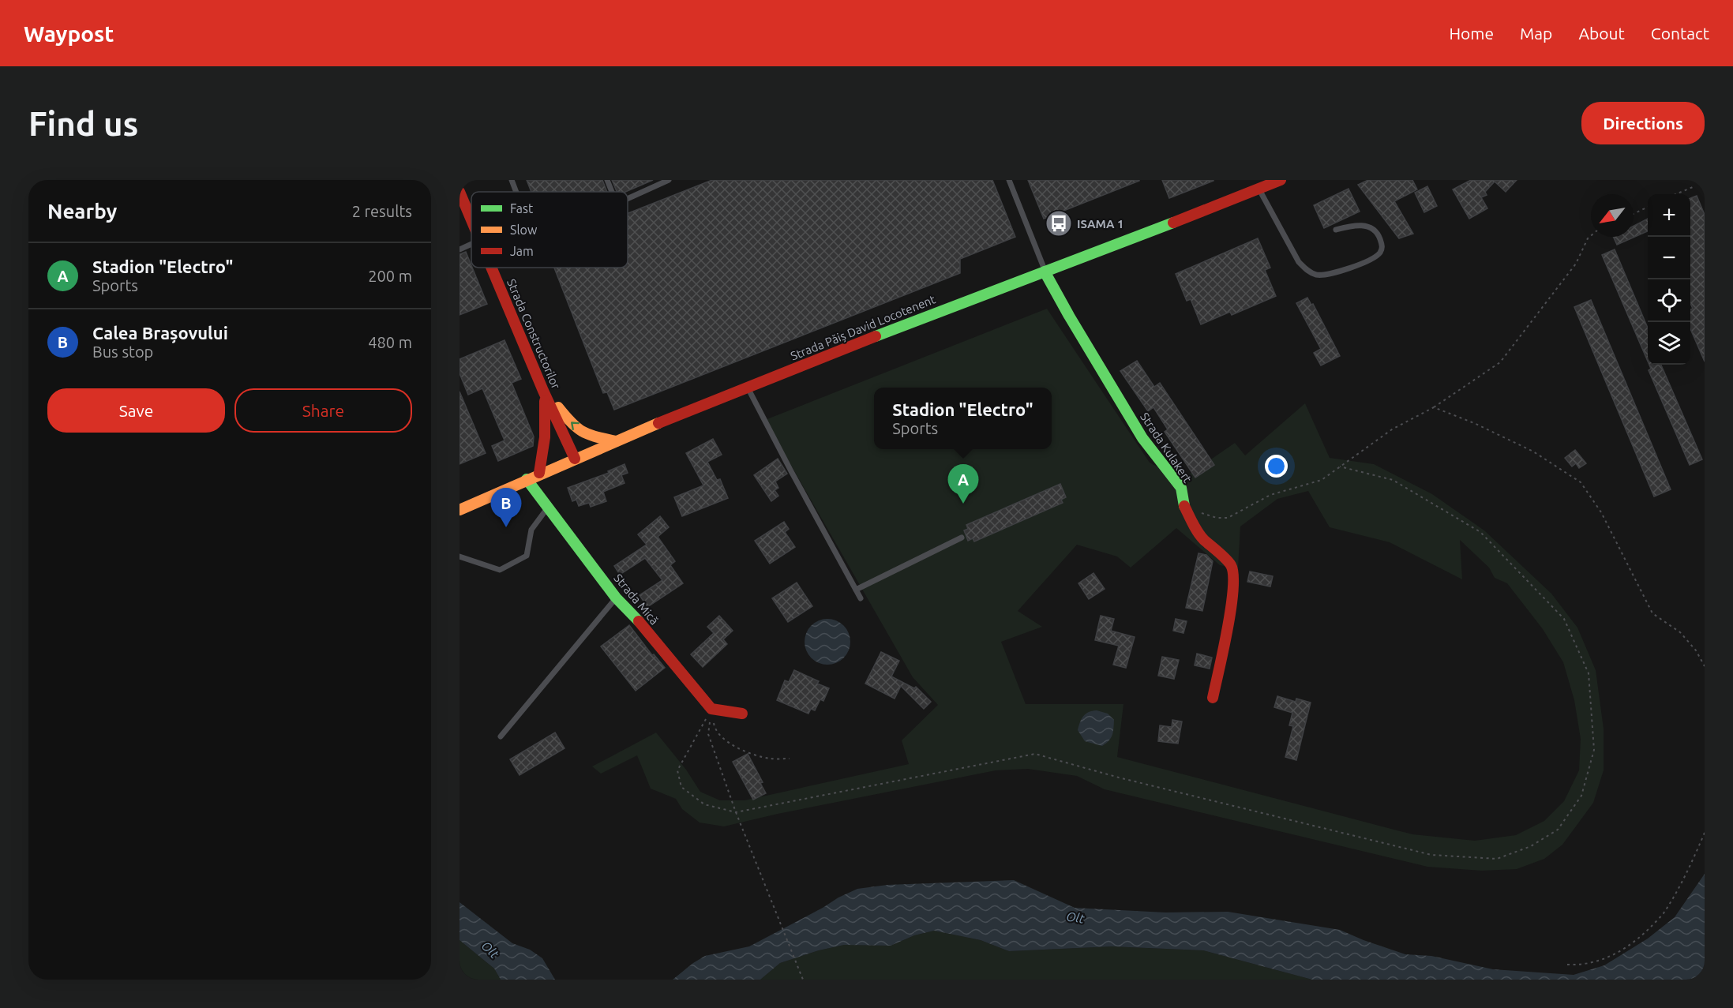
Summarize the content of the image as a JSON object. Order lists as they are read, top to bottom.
{
  "streets": {
    "main road": [
      "Strada Păiș David Locotenent",
      "Strada Constructorilor",
      "Strada Kulakert",
      "Strada Mică"
    ]
  },
  "crossings": [
    ["Strada Păiș David Locotenent", "Strada Constructorilor"],
    ["Strada Păiș David Locotenent", "Strada Kulakert"],
    ["Strada Păiș David Locotenent", "Strada Mică"]
  ],
  "water": ["Olt"],
  "places": {
    "bus stop": ["ISAMA 1"]
  },
  "legend": ["Fast", "Slow", "Jam"],
  "north": "bottom left",
  "page": {
    "header": "Waypost",
    "nav": [
      "Home",
      "Map",
      "About",
      "Contact"
    ],
    "buttons": [
      "Directions",
      ["Save", "Share"]
    ],
    "title": "Find us",
    "heading": ["Nearby", "2 results"],
    "map_buttons": ["+", "−"],
    "list": [
      {
        "mark": "A",
        "name": "Stadion \"Electro\"",
        "note": "Sports",
        "value": "200 m"
      },
      {
        "mark": "B",
        "name": "Calea Brașovului",
        "note": "Bus stop",
        "value": "480 m"
      }
    ],
    "popup": ["Stadion \"Electro\"", "Sports"],
    "pins": ["A", "B"]
  }
}
